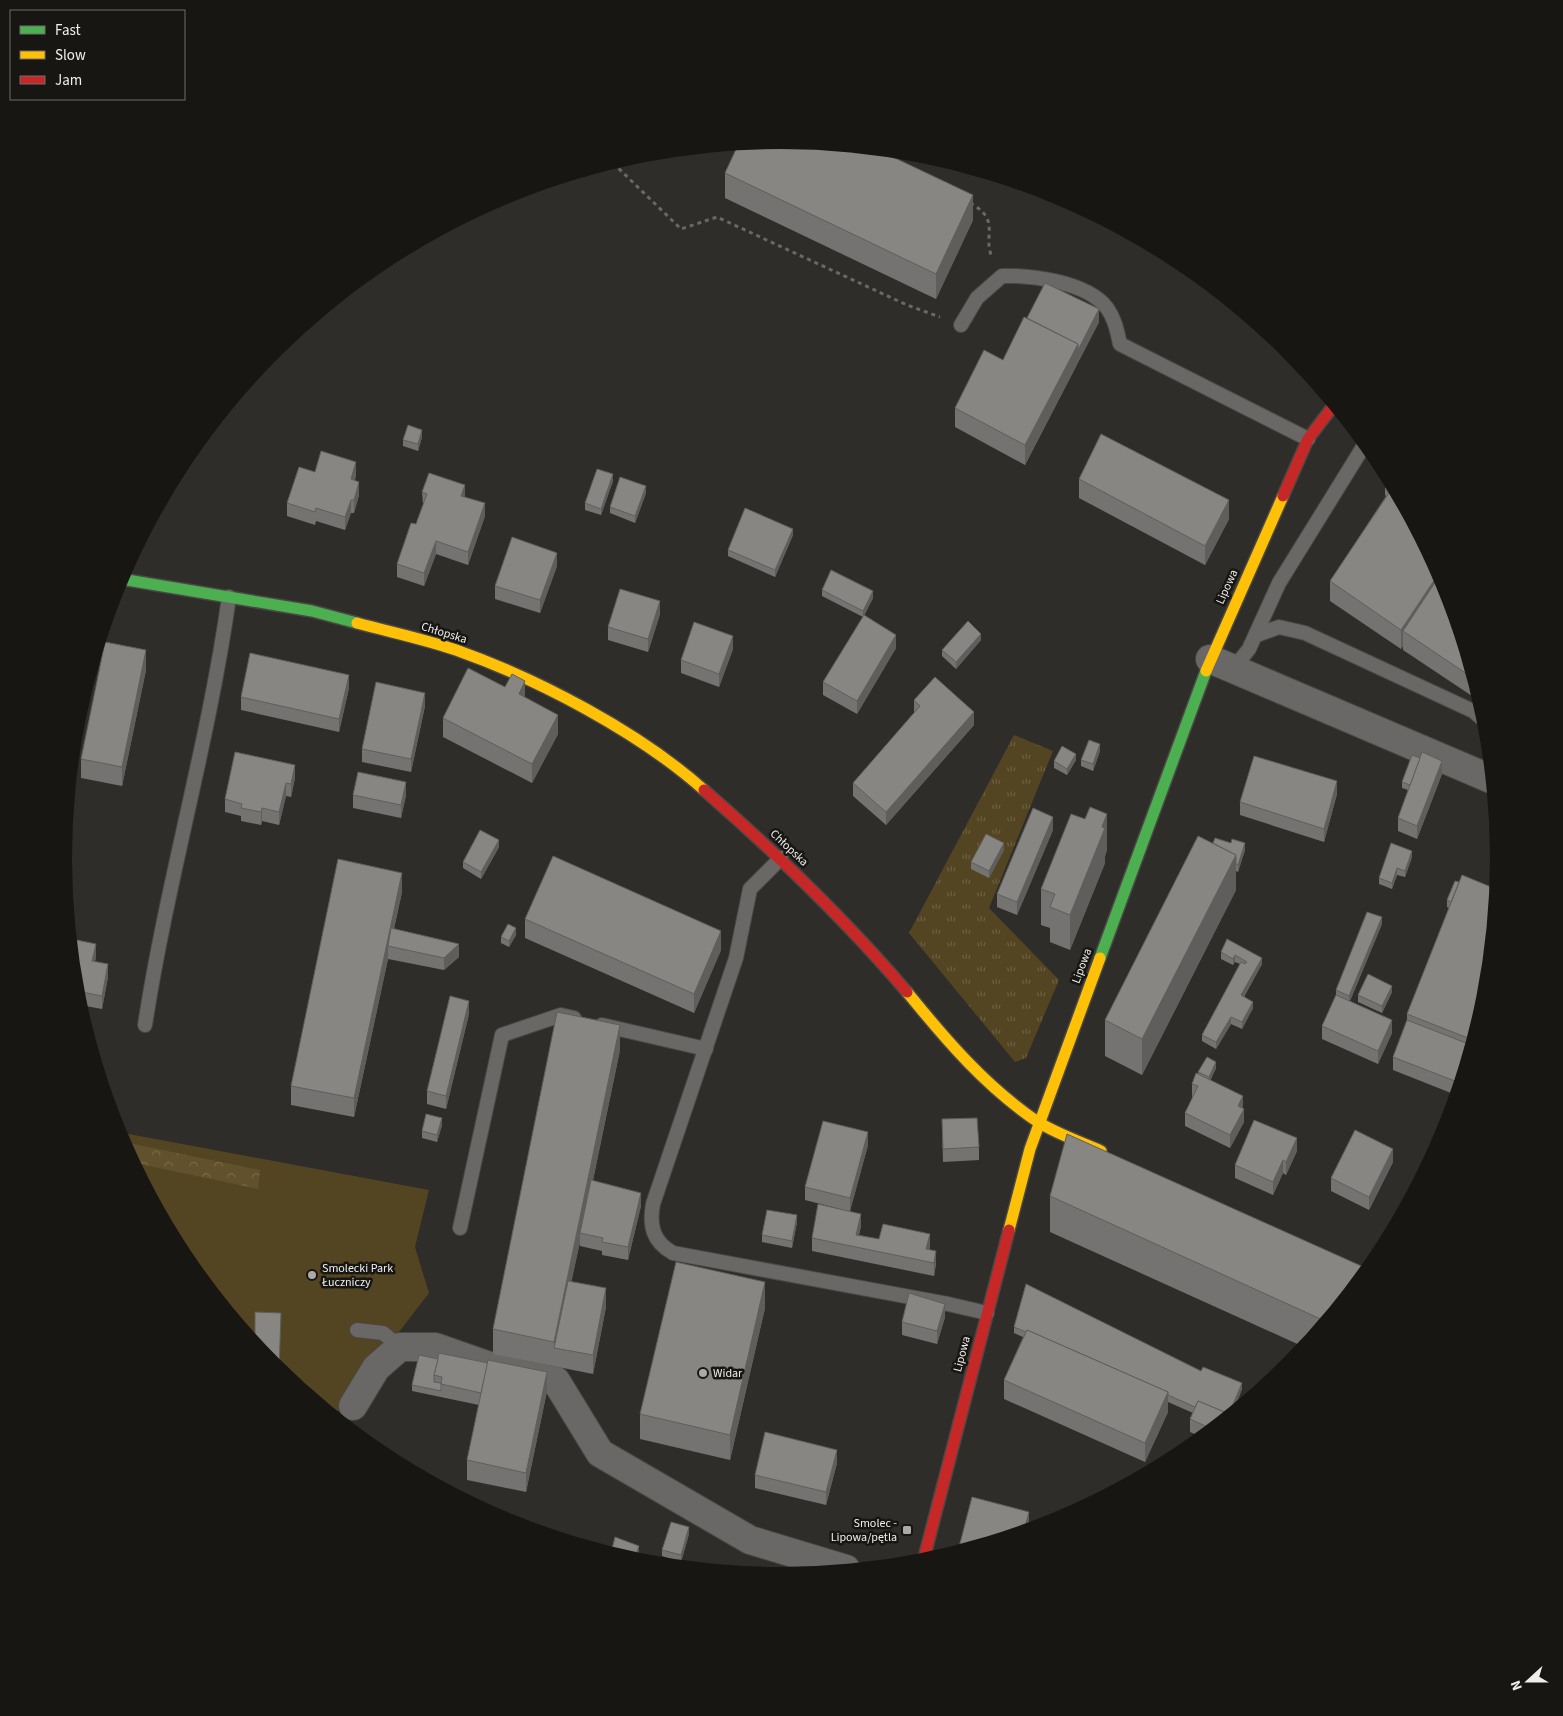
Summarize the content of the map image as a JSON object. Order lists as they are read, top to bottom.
{
  "streets": {
    "street": ["Lipowa", "Chłopska"]
  },
  "crossings": [
    ["Lipowa", "Chłopska"]
  ],
  "places": {
    "other": ["Smolecki Park Łuczniczy", "Widar"],
    "transit": ["Smolec - Lipowa/pętla"]
  },
  "legend": ["Fast", "Slow", "Jam"],
  "north": "left"
}
